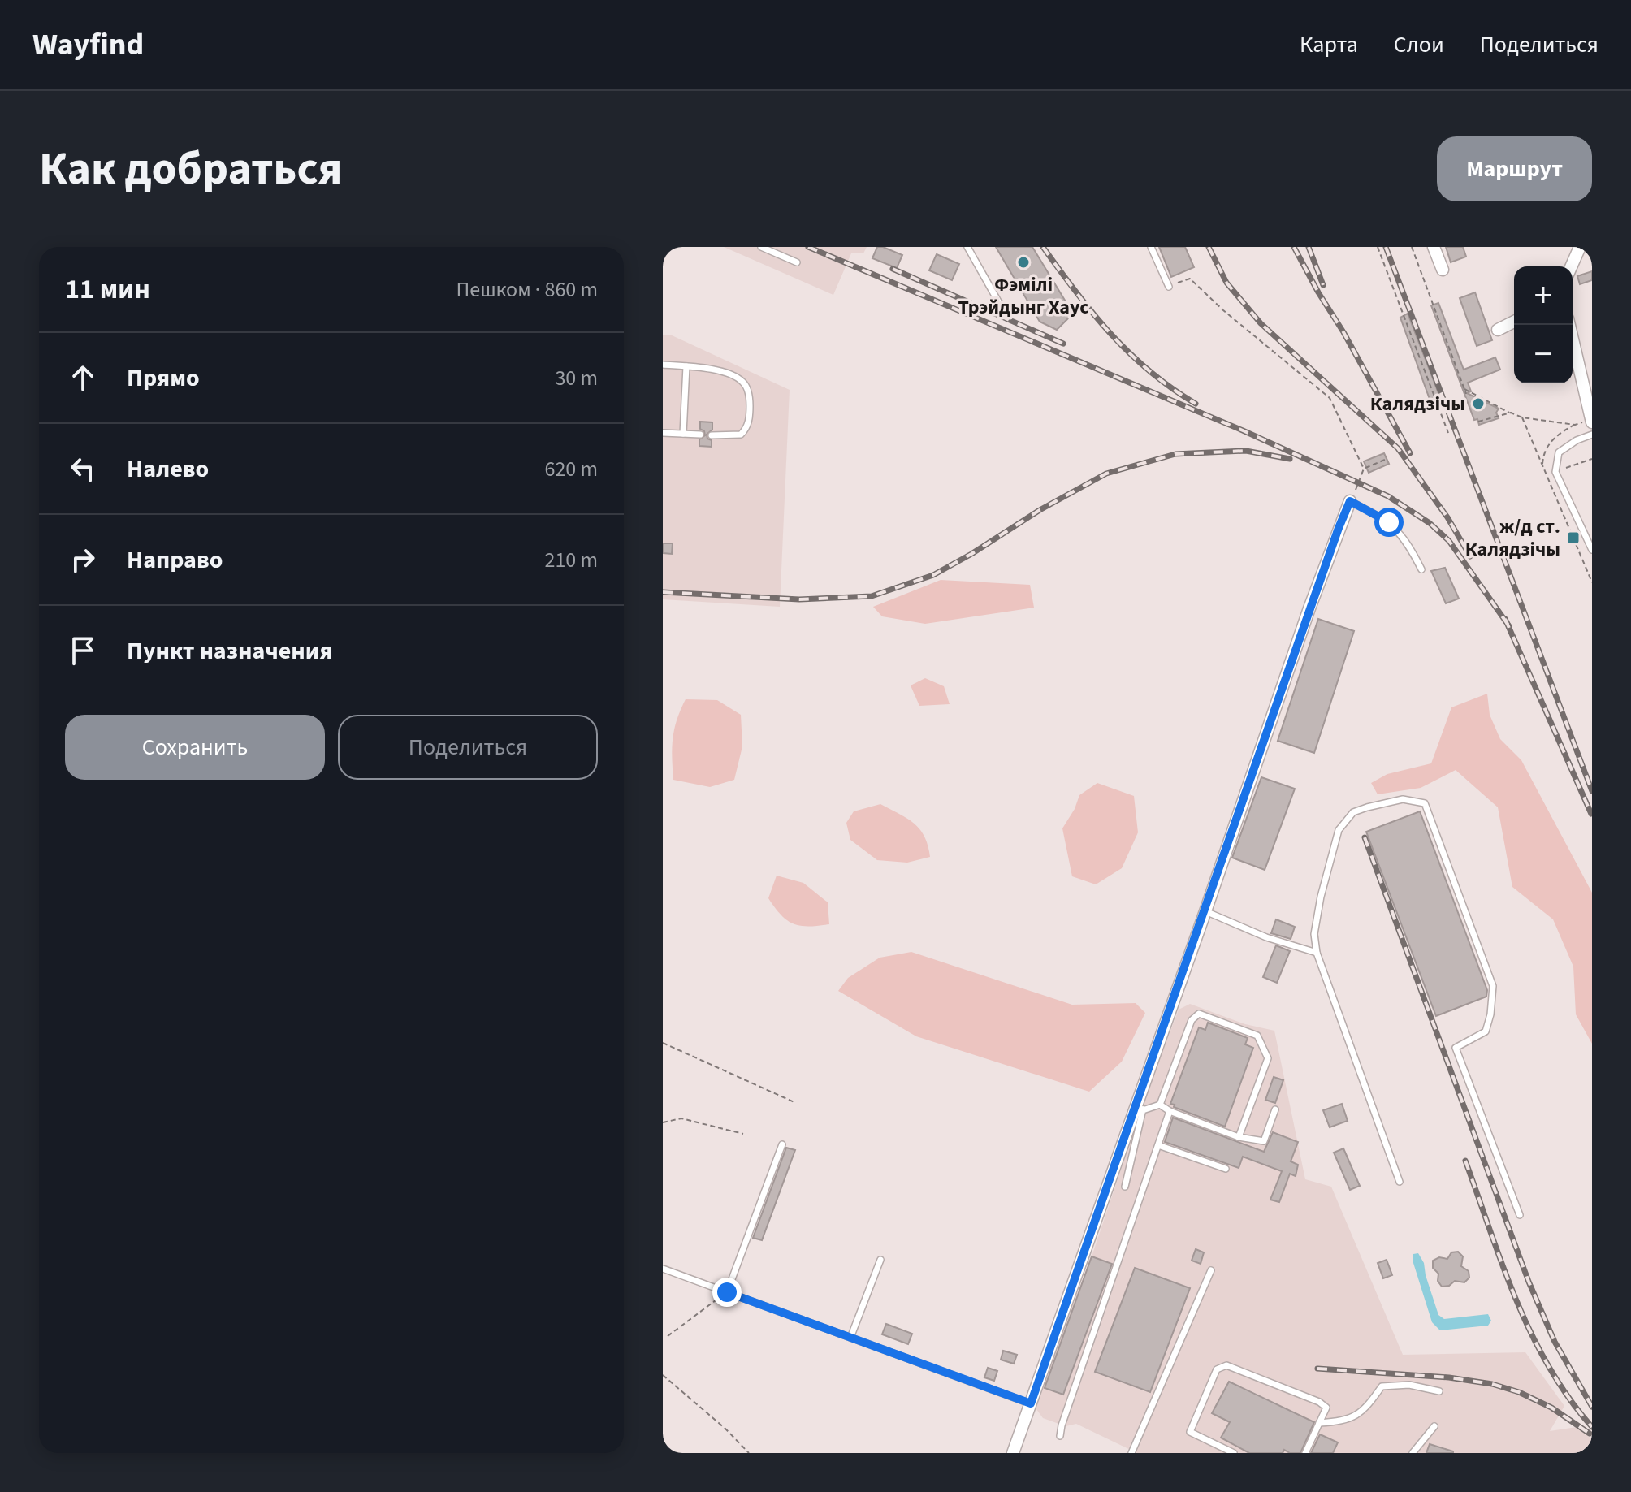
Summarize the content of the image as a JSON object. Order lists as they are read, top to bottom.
{
  "places": {
    "other": ["Фэмілі Трэйдынг Хаус", "Калядзічы"],
    "transit": ["ж/д ст. Калядзічы"]
  },
  "page": {
    "header": "Wayfind",
    "nav": ["Карта", "Слои", "Поделиться"],
    "buttons": [
      "Маршрут",
      ["Сохранить", "Поделиться"]
    ],
    "title": "Как добраться",
    "heading": ["11 мин", "Пешком · 860 m"],
    "map_buttons": ["+", "−"],
    "list": [
      ["Прямо", "30 m"],
      ["Налево", "620 m"],
      ["Направо", "210 m"],
      "Пункт назначения"
    ]
  }
}
